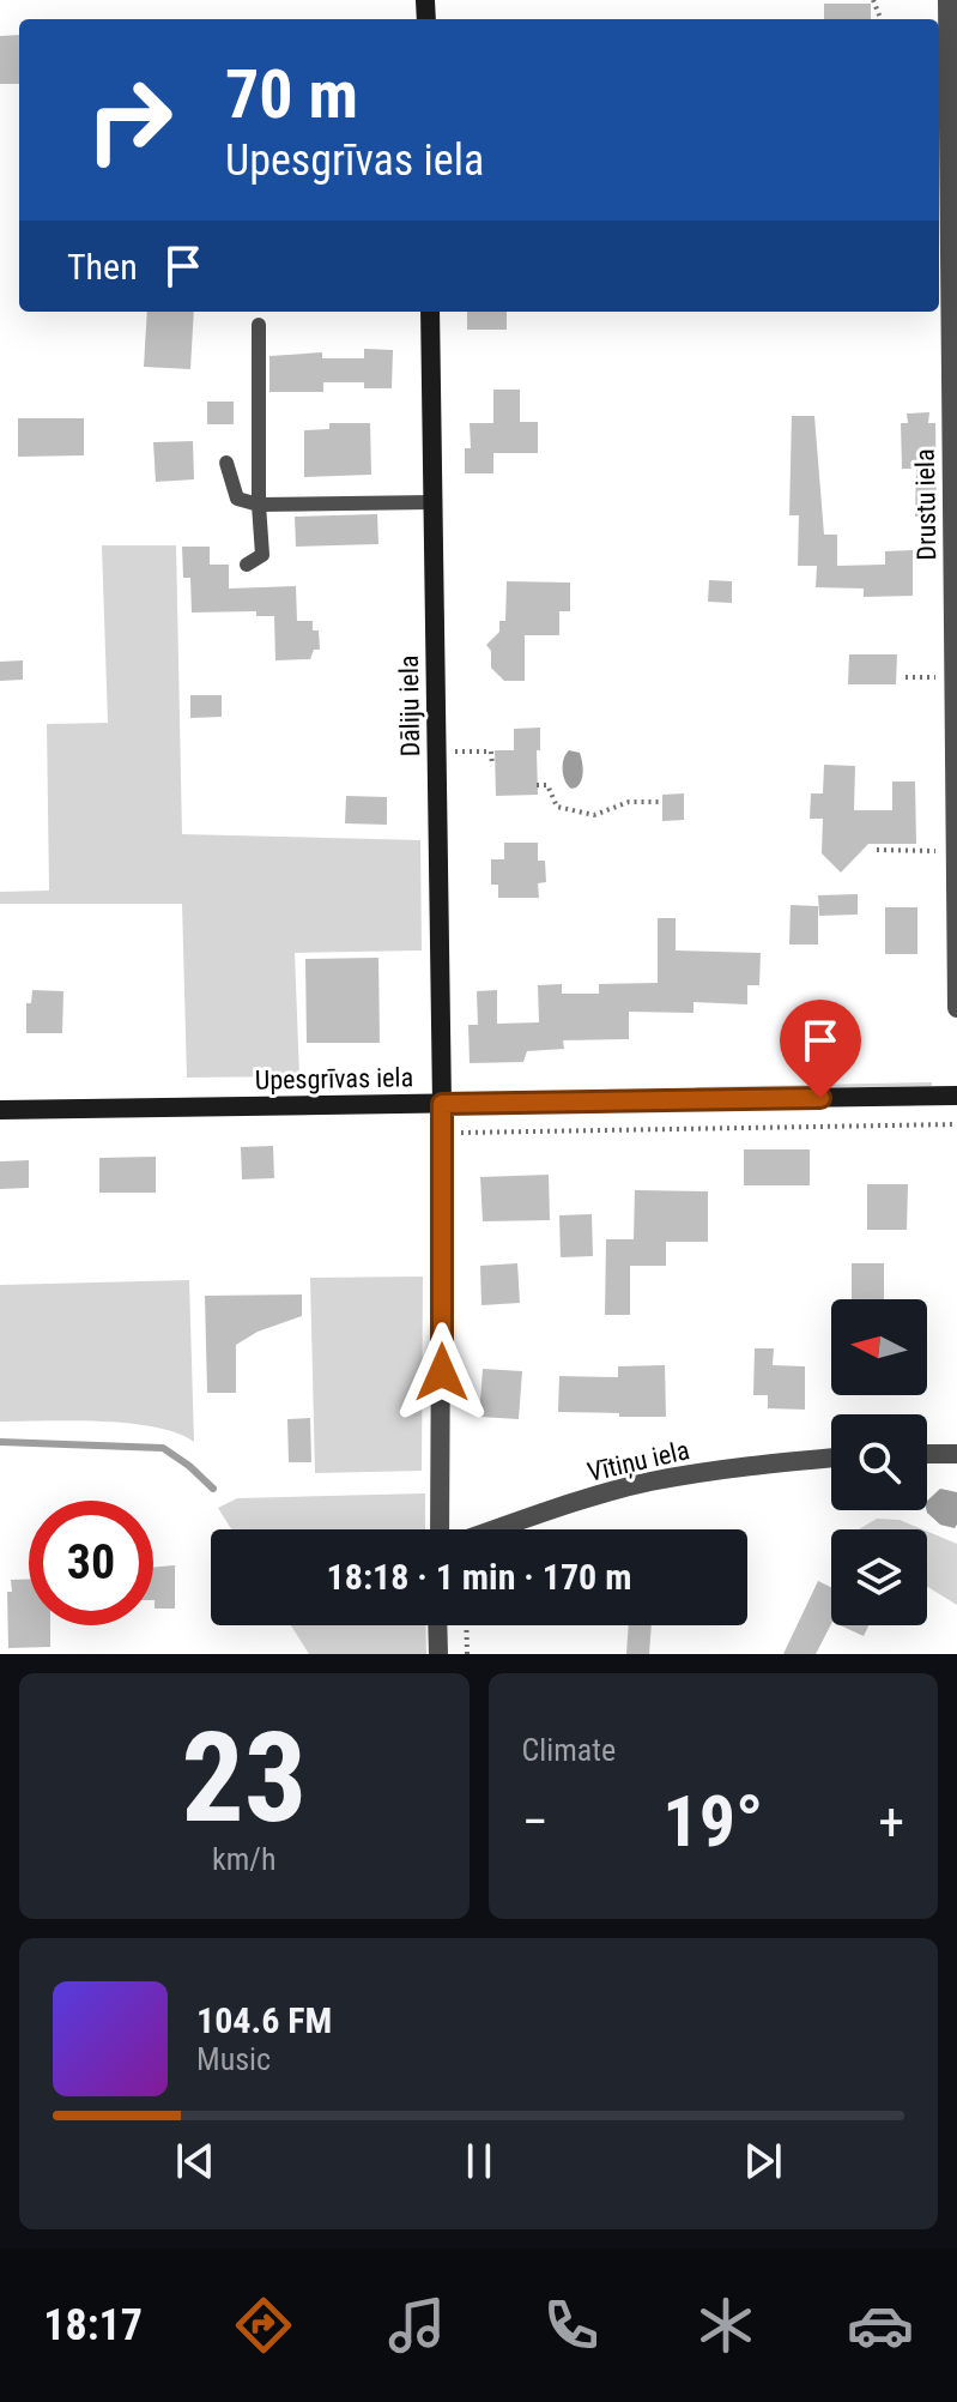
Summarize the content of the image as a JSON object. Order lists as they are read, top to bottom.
{
  "streets": {
    "street": [
      "Drustu iela",
      "Dāliju iela",
      "Upesgrīvas iela",
      "Vītiņu iela"
    ]
  },
  "crossings": [
    ["Dāliju iela", "Upesgrīvas iela"]
  ],
  "north": "left",
  "page": {
    "turn": ["70 m", "Upesgrīvas iela"],
    "then": "Then",
    "limit": "30",
    "trip": "18:18 · 1 min · 170 m",
    "tile": [
      ["23", "km/h"],
      "Climate"
    ],
    "heat": ["−", "19°", "+"],
    "song": ["104.6 FM", "Music"],
    "tabs": "18:17"
  }
}
